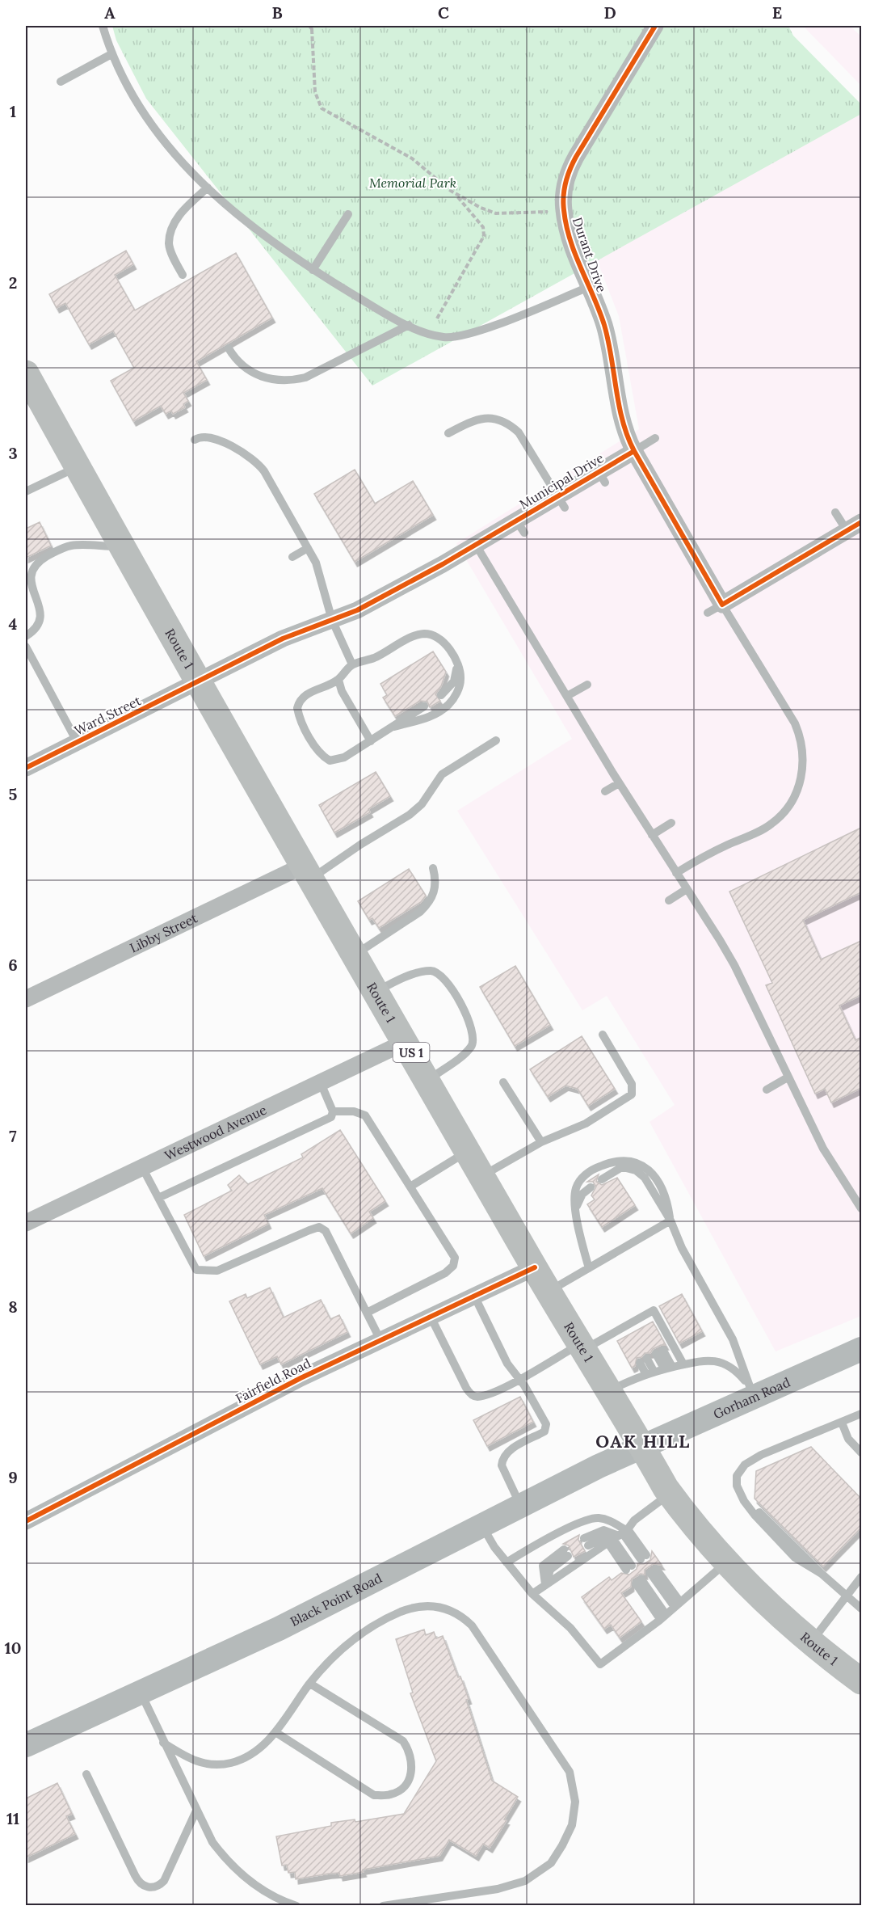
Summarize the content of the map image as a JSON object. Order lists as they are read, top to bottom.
{
  "streets": {
    "main road": [
      "Route 1",
      "US 1",
      "Gorham Road",
      "Black Point Road"
    ],
    "street": [
      "Durant Drive",
      "Municipal Drive",
      "Ward Street",
      "Libby Street",
      "Westwood Avenue",
      "Fairfield Road"
    ]
  },
  "crossings": [
    ["Durant Drive", "Municipal Drive"],
    ["Municipal Drive", "Route 1"],
    ["Municipal Drive", "Ward Street"],
    ["Route 1", "Ward Street"],
    ["Route 1", "Libby Street"],
    ["Route 1", "Westwood Avenue"],
    ["Route 1", "Fairfield Road"],
    ["Route 1", "Gorham Road"],
    ["Route 1", "Black Point Road"],
    ["Gorham Road", "Black Point Road"]
  ],
  "districts": ["OAK HILL"],
  "parks": ["Memorial Park"],
  "grid": {
    "columns": [
      "A",
      "B",
      "C",
      "D",
      "E"
    ],
    "rows": [
      "1",
      "2",
      "3",
      "4",
      "5",
      "6",
      "7",
      "8",
      "9",
      "10",
      "11"
    ]
  }
}
